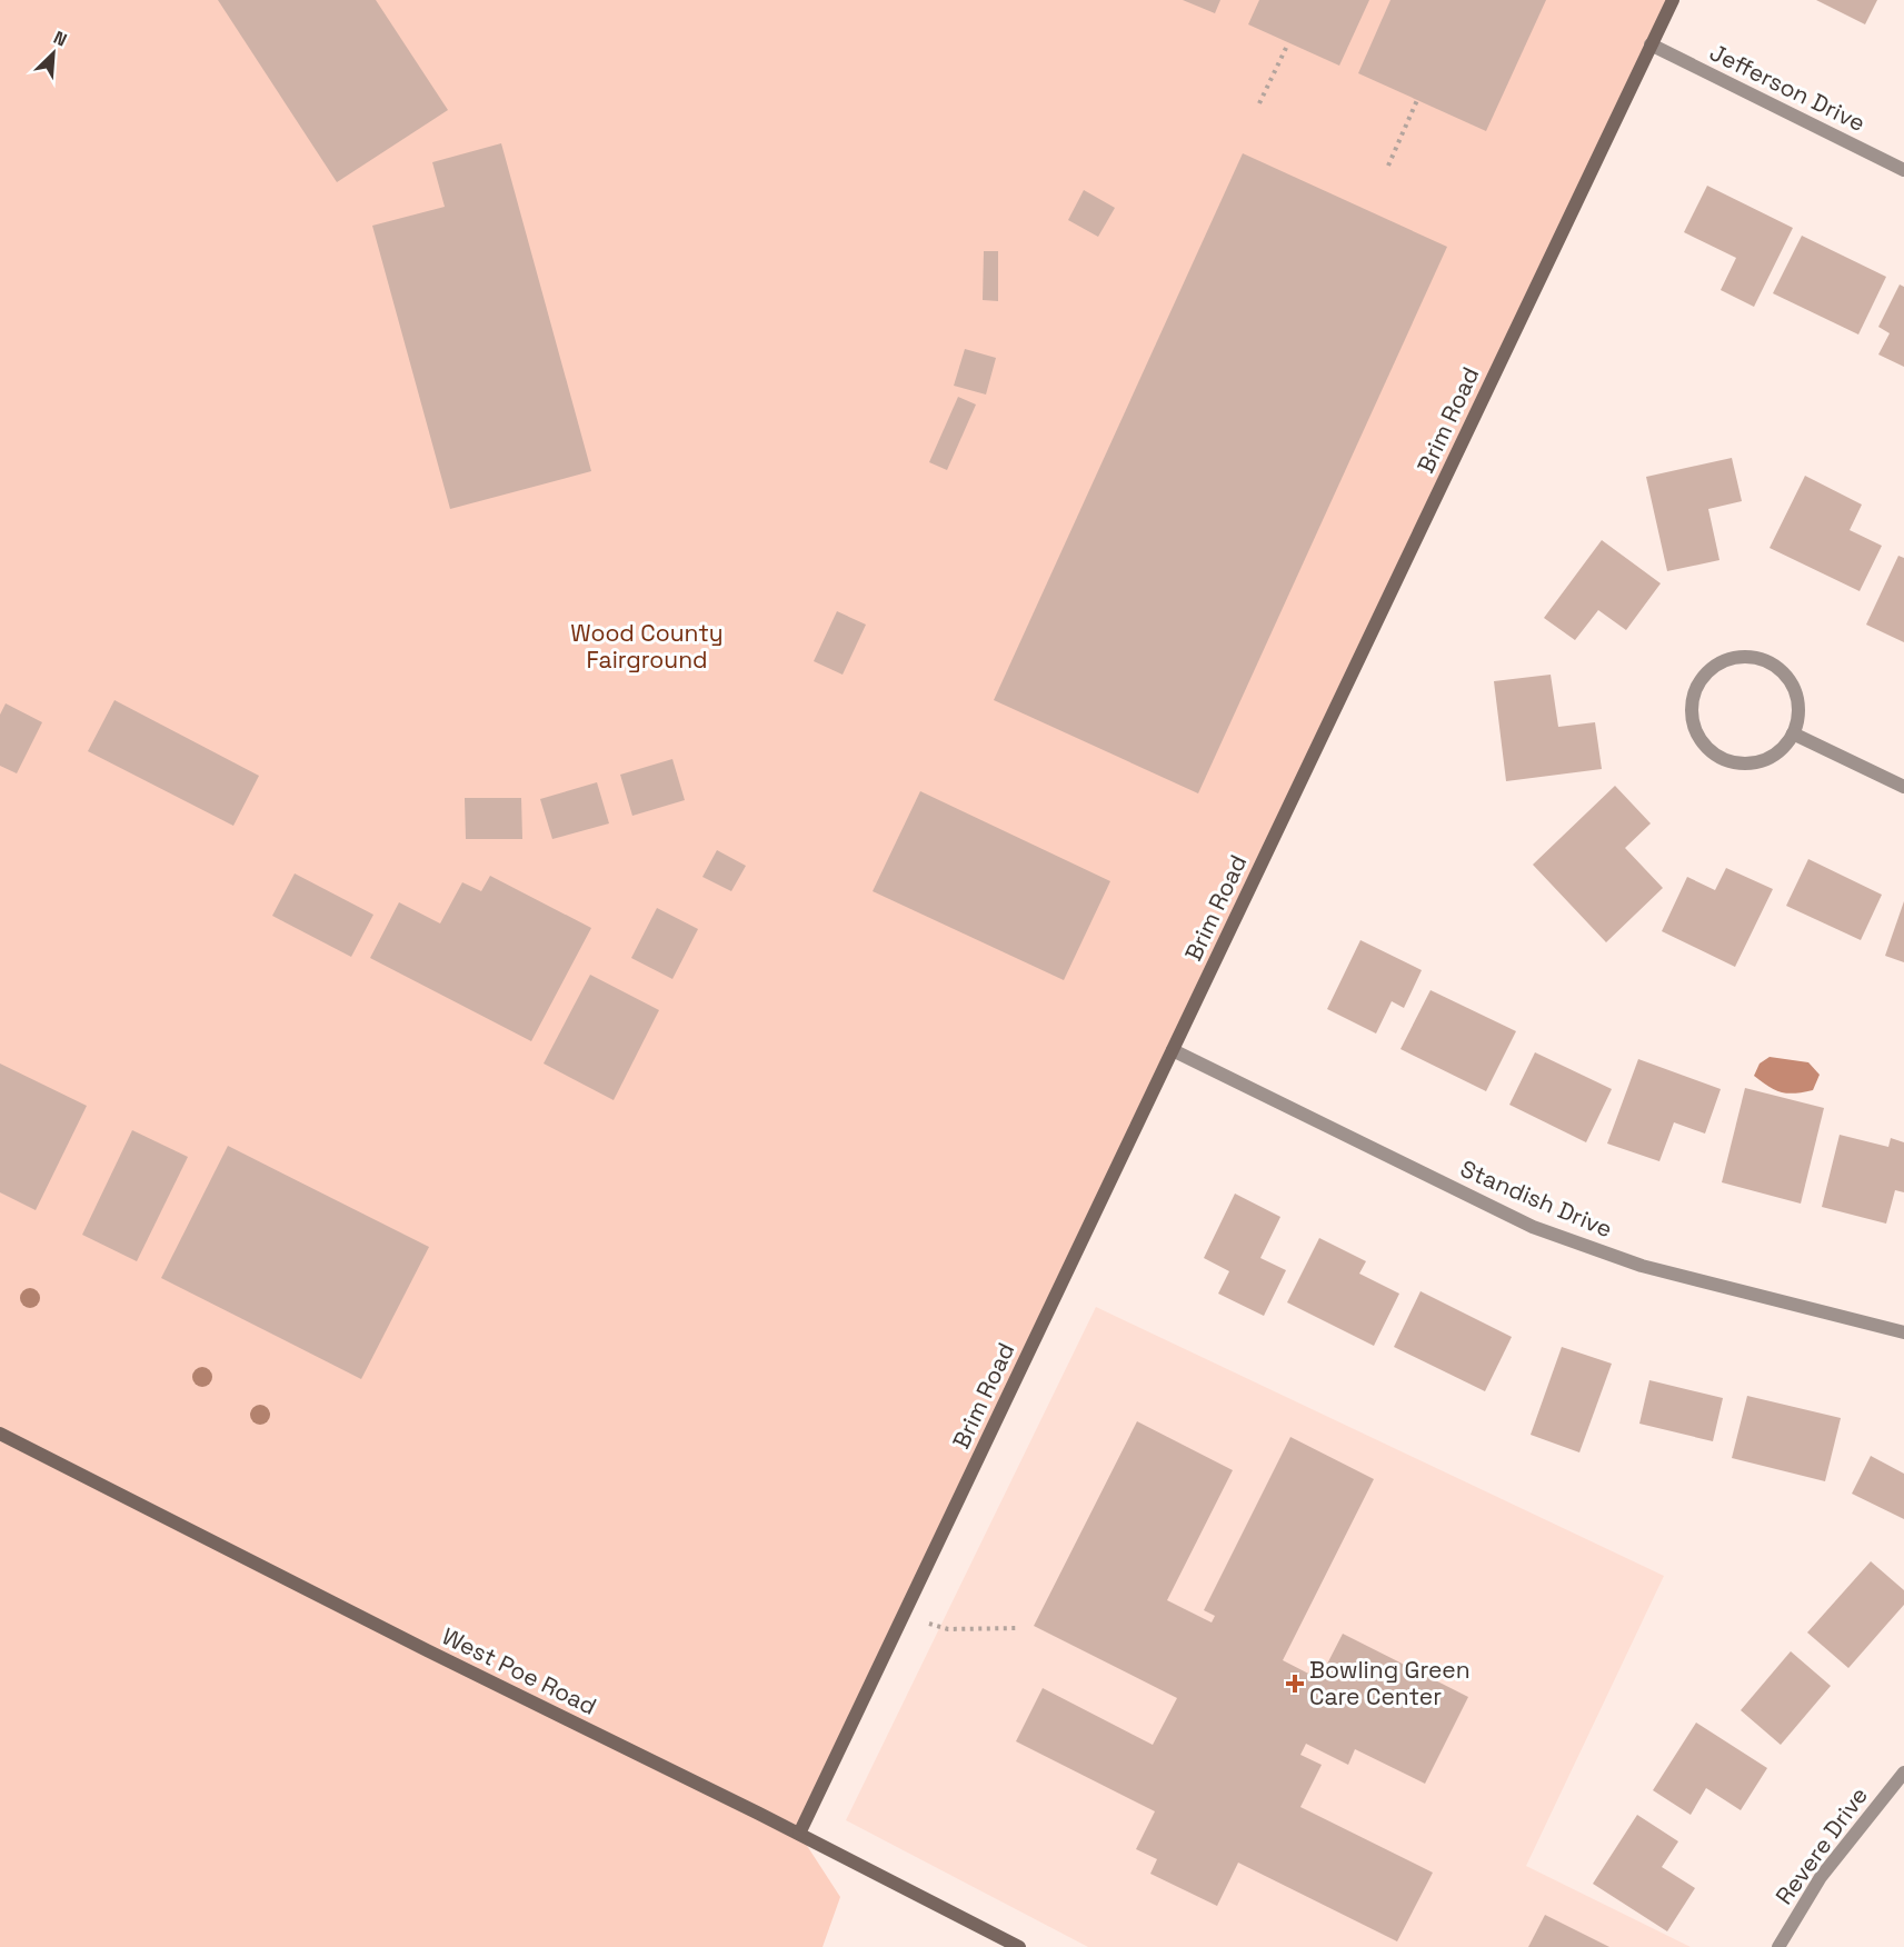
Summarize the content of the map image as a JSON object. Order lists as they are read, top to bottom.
{
  "streets": {
    "street": [
      "Jefferson Drive",
      "Brim Road",
      "Standish Drive",
      "West Poe Road",
      "Revere Drive"
    ]
  },
  "crossings": [
    ["Jefferson Drive", "Brim Road"],
    ["Brim Road", "Standish Drive"],
    ["Brim Road", "West Poe Road"]
  ],
  "parks": ["Wood County Fairground"],
  "places": {
    "health": ["Bowling Green Care Center"]
  },
  "north": "top right"
}
